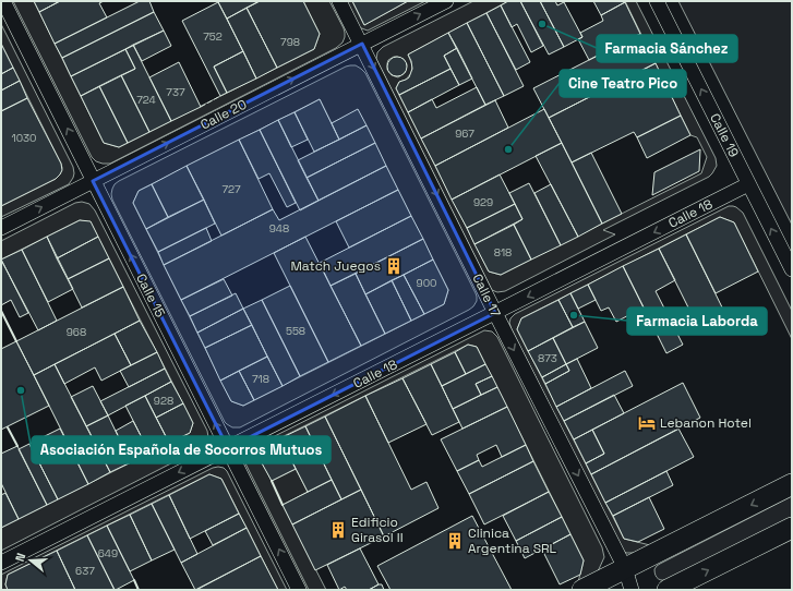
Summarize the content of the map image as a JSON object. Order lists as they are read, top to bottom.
{
  "streets": {
    "street": [
      "Calle 20",
      "Calle 19",
      "Calle 18",
      "Calle 15",
      "Calle 17"
    ]
  },
  "crossings": [
    ["Calle 20", "Calle 15"],
    ["Calle 20", "Calle 17"],
    ["Calle 19", "Calle 18"],
    ["Calle 18", "Calle 15"],
    ["Calle 18", "Calle 17"]
  ],
  "one_way": [
    "Calle 20",
    "Calle 19",
    "Calle 18",
    "Calle 15",
    "Calle 17"
  ],
  "places": {
    "other": [
      "Farmacia Sánchez",
      "Cine Teatro Pico",
      "Farmacia Laborda",
      "Asociación Española de Socorros Mutuos"
    ],
    "building": ["Match Juegos", "Edificio Girasol II", "Clinica Argentina SRL"],
    "hotel": ["Lebanon Hotel"]
  },
  "house_numbers": [
    "752",
    "798",
    "737",
    "724",
    "967",
    "1030",
    "727",
    "929",
    "948",
    "818",
    "900",
    "558",
    "968",
    "873",
    "718",
    "928",
    "649",
    "637"
  ],
  "north": "left"
}
